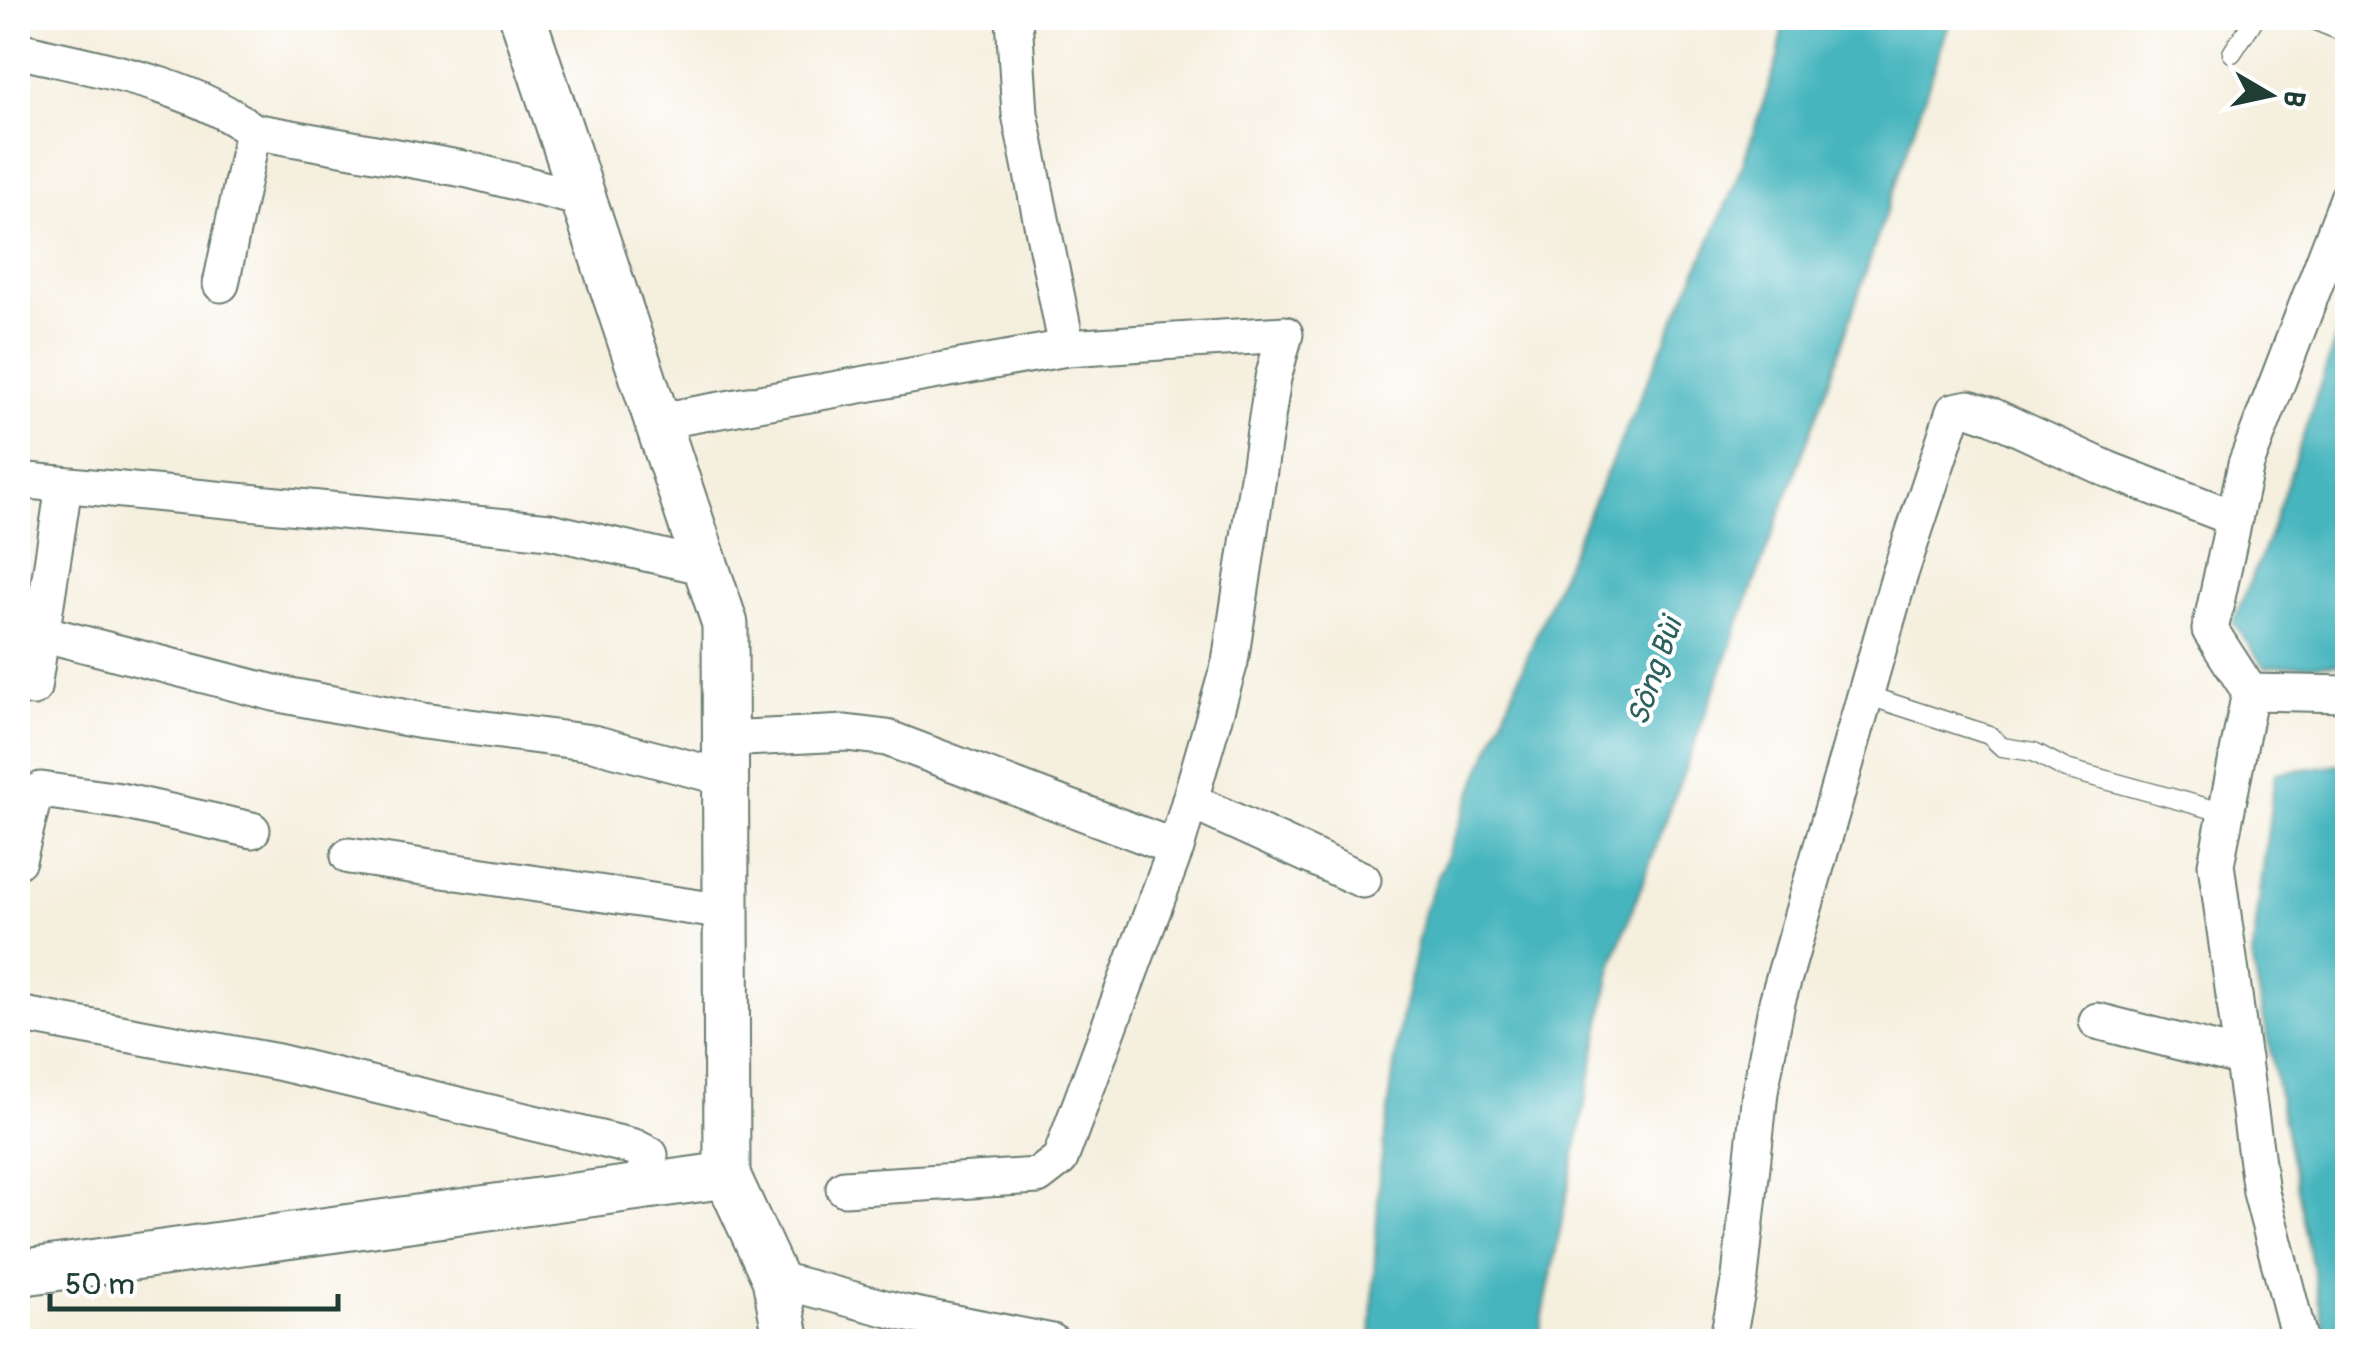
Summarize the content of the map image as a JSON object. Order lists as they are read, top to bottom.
{
  "water": ["Sông Bùi"],
  "scale_bar": "50 m",
  "north": "right"
}
